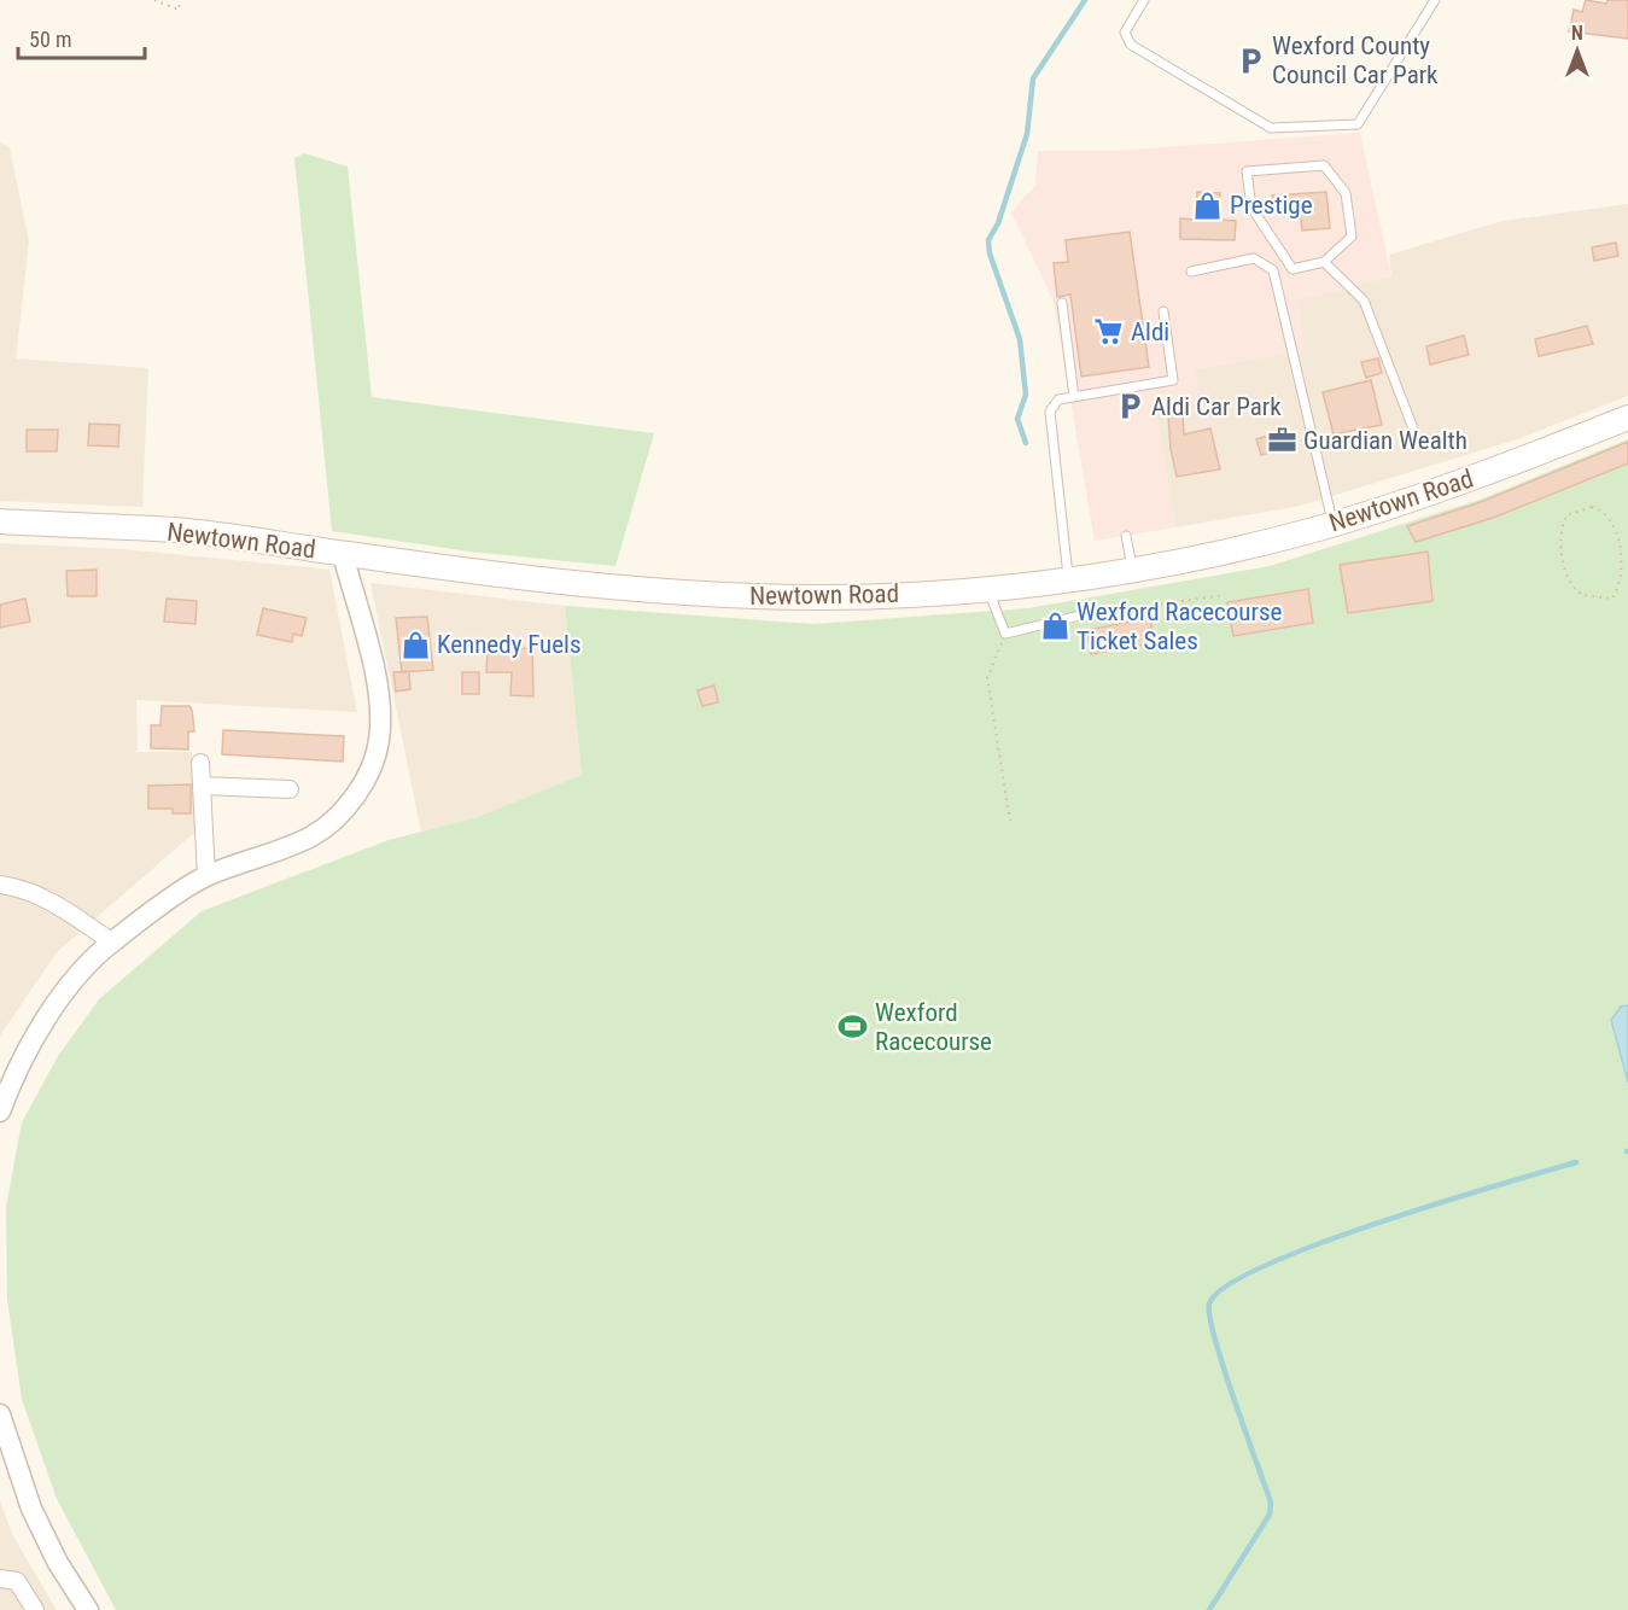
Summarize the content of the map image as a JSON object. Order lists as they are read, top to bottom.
{
  "streets": {
    "main road": ["Newtown Road"]
  },
  "places": {
    "parking": ["Wexford County Council Car Park", "Aldi Car Park"],
    "shop": ["Prestige", "Wexford Racecourse Ticket Sales", "Kennedy Fuels"],
    "supermarket": ["Aldi"],
    "office": ["Guardian Wealth"],
    "sports": ["Wexford Racecourse"]
  },
  "scale_bar": "50 m",
  "north": "top"
}
